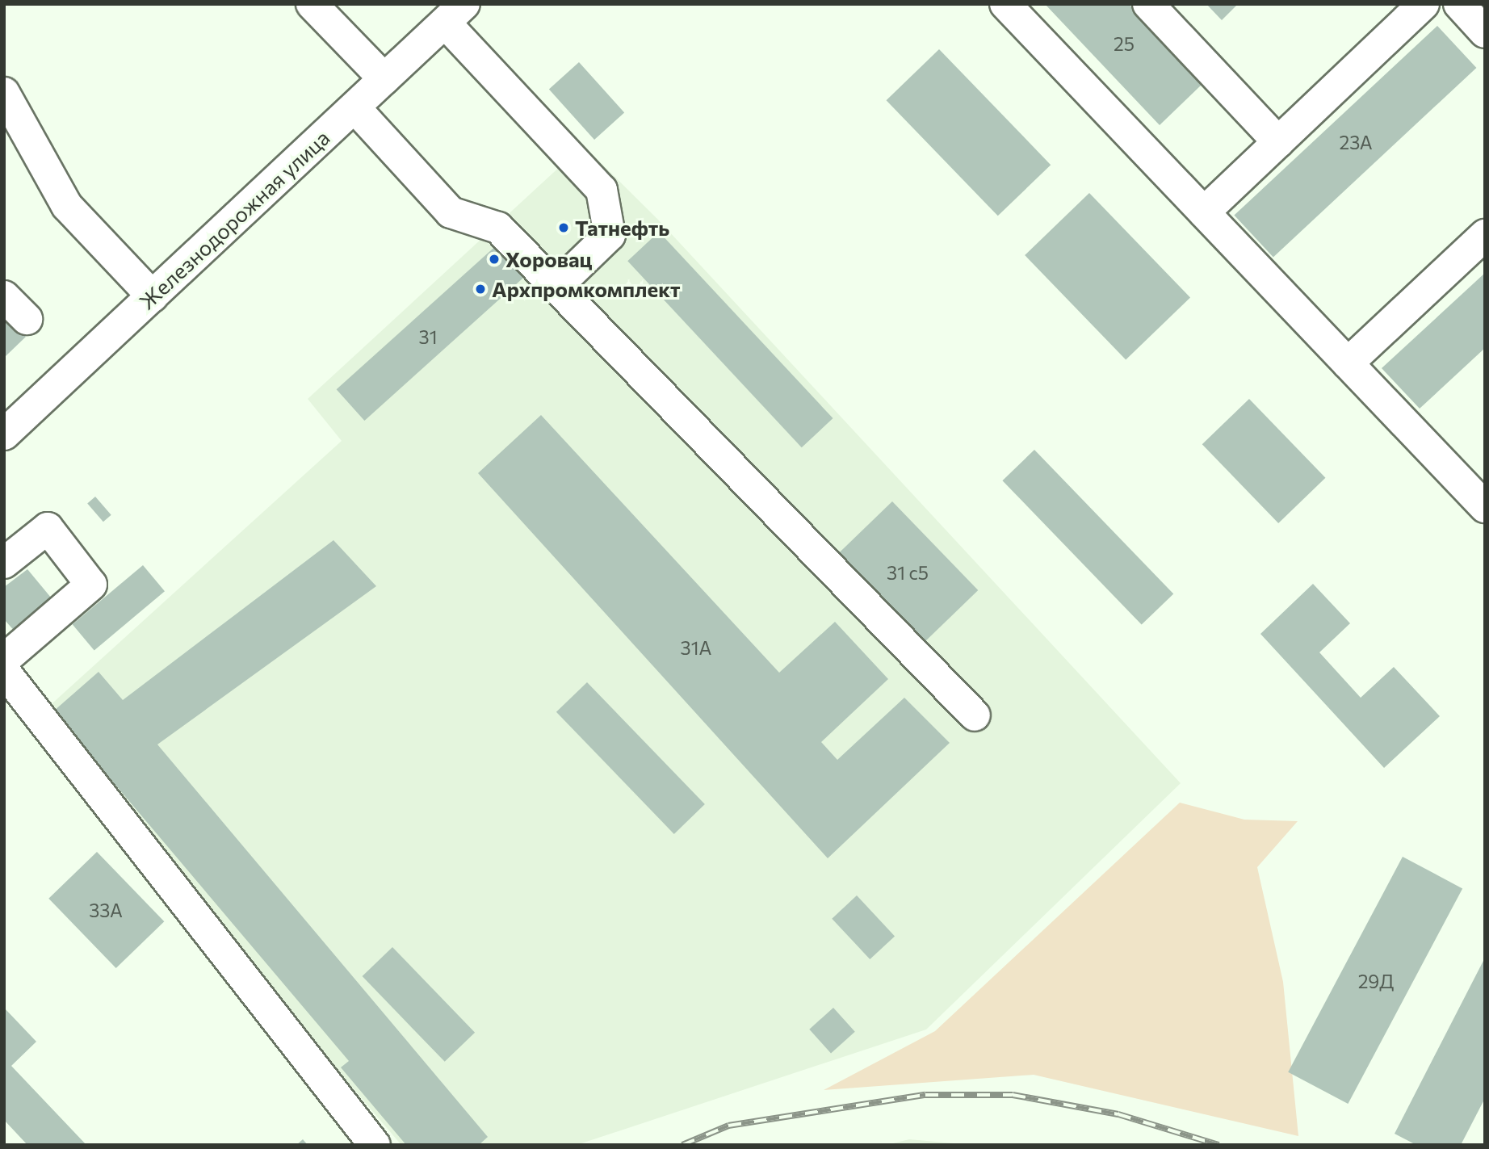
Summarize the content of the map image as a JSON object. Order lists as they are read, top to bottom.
{
  "streets": {
    "main road": ["Железнодорожная улица"]
  },
  "places": ["Татнефть", "Хоровац", "Архпромкомплект"],
  "house_numbers": [
    "25",
    "23А",
    "31",
    "31 с5",
    "31А",
    "33А",
    "29Д"
  ]
}
